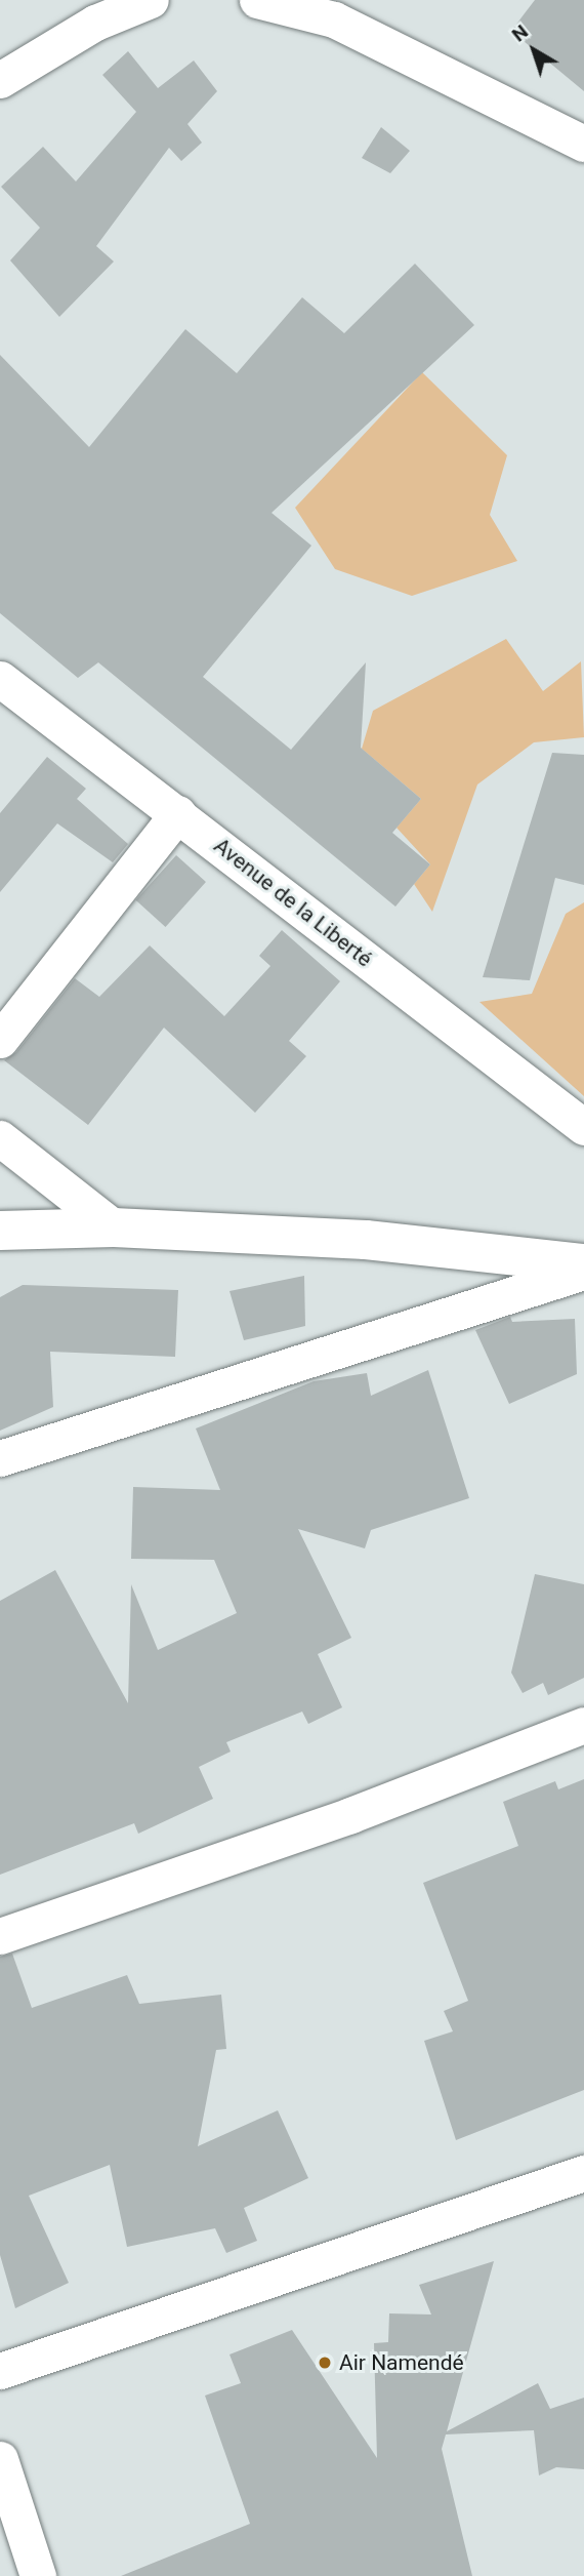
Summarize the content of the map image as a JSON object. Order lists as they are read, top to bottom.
{
  "streets": {
    "street": ["Avenue de la Liberté"]
  },
  "places": ["Air Namendé"],
  "north": "top left"
}
